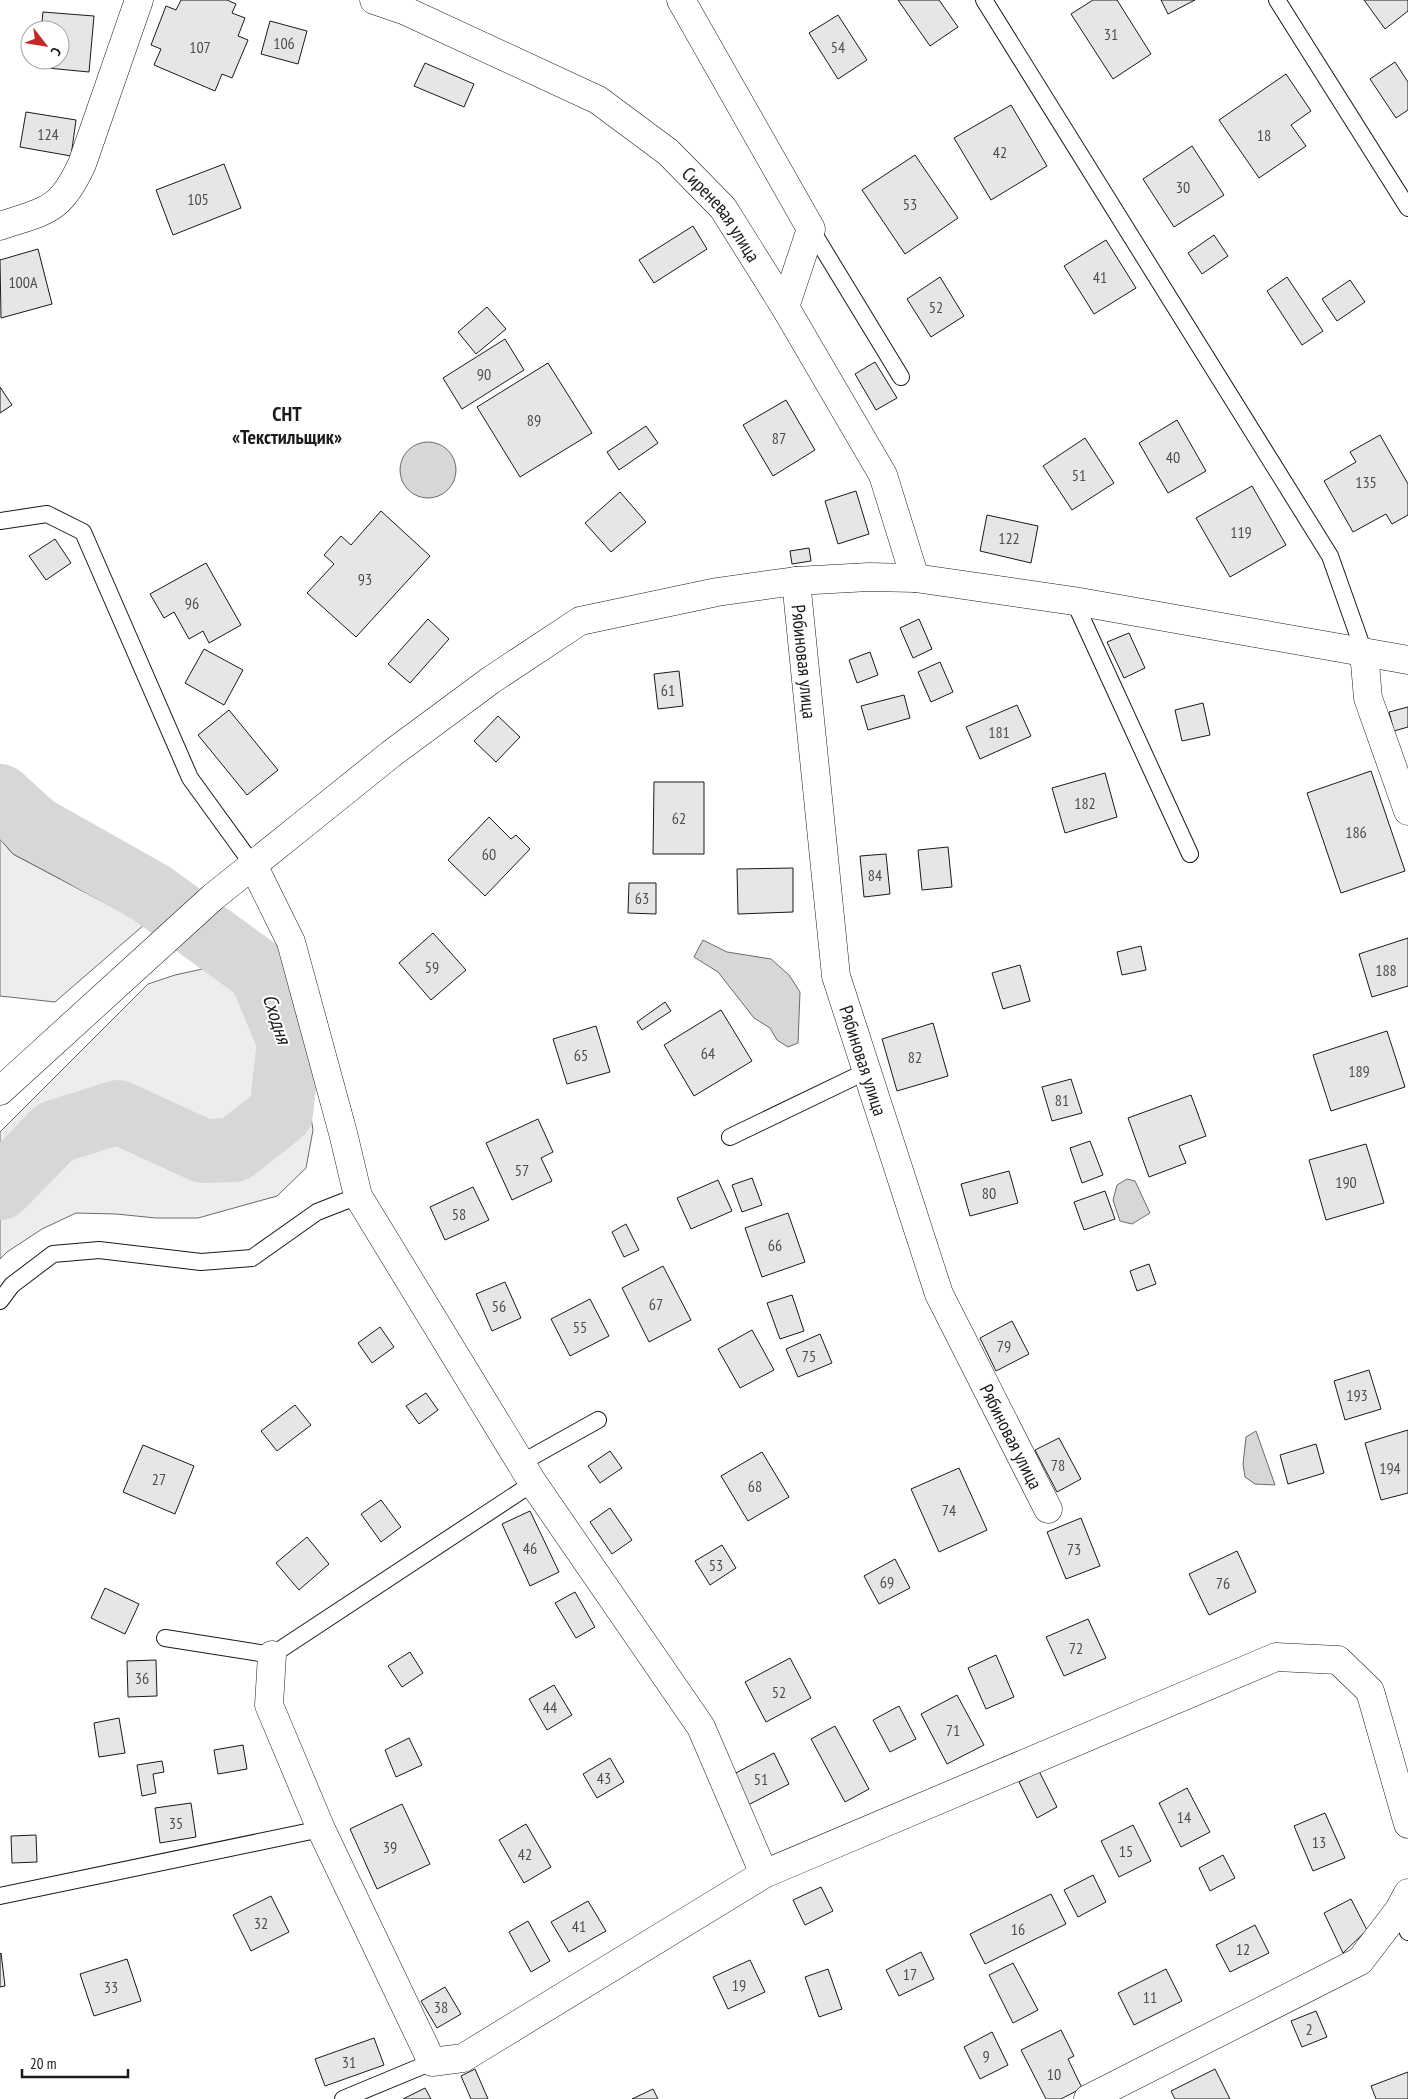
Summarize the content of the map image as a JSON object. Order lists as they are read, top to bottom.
{
  "streets": {
    "street": ["Сиреневая улица", "Рябиновая улица"]
  },
  "districts": ["СНТ «Текстильщик»"],
  "water": ["Сходня"],
  "house_numbers": [
    "31",
    "106",
    "107",
    "54",
    "124",
    "18",
    "42",
    "30",
    "105",
    "53",
    "41",
    "100А",
    "52",
    "90",
    "89",
    "87",
    "40",
    "51",
    "135",
    "119",
    "122",
    "93",
    "96",
    "61",
    "181",
    "182",
    "62",
    "186",
    "60",
    "84",
    "63",
    "59",
    "188",
    "64",
    "65",
    "82",
    "189",
    "81",
    "57",
    "190",
    "80",
    "58",
    "66",
    "67",
    "56",
    "55",
    "79",
    "75",
    "193",
    "78",
    "194",
    "27",
    "68",
    "74",
    "46",
    "73",
    "53",
    "69",
    "76",
    "72",
    "36",
    "52",
    "44",
    "71",
    "43",
    "51",
    "14",
    "35",
    "13",
    "39",
    "15",
    "42",
    "32",
    "41",
    "16",
    "12",
    "17",
    "19",
    "33",
    "11",
    "38",
    "2",
    "9",
    "31",
    "10"
  ],
  "scale_bar": "20 m",
  "north": "bottom right"
}
